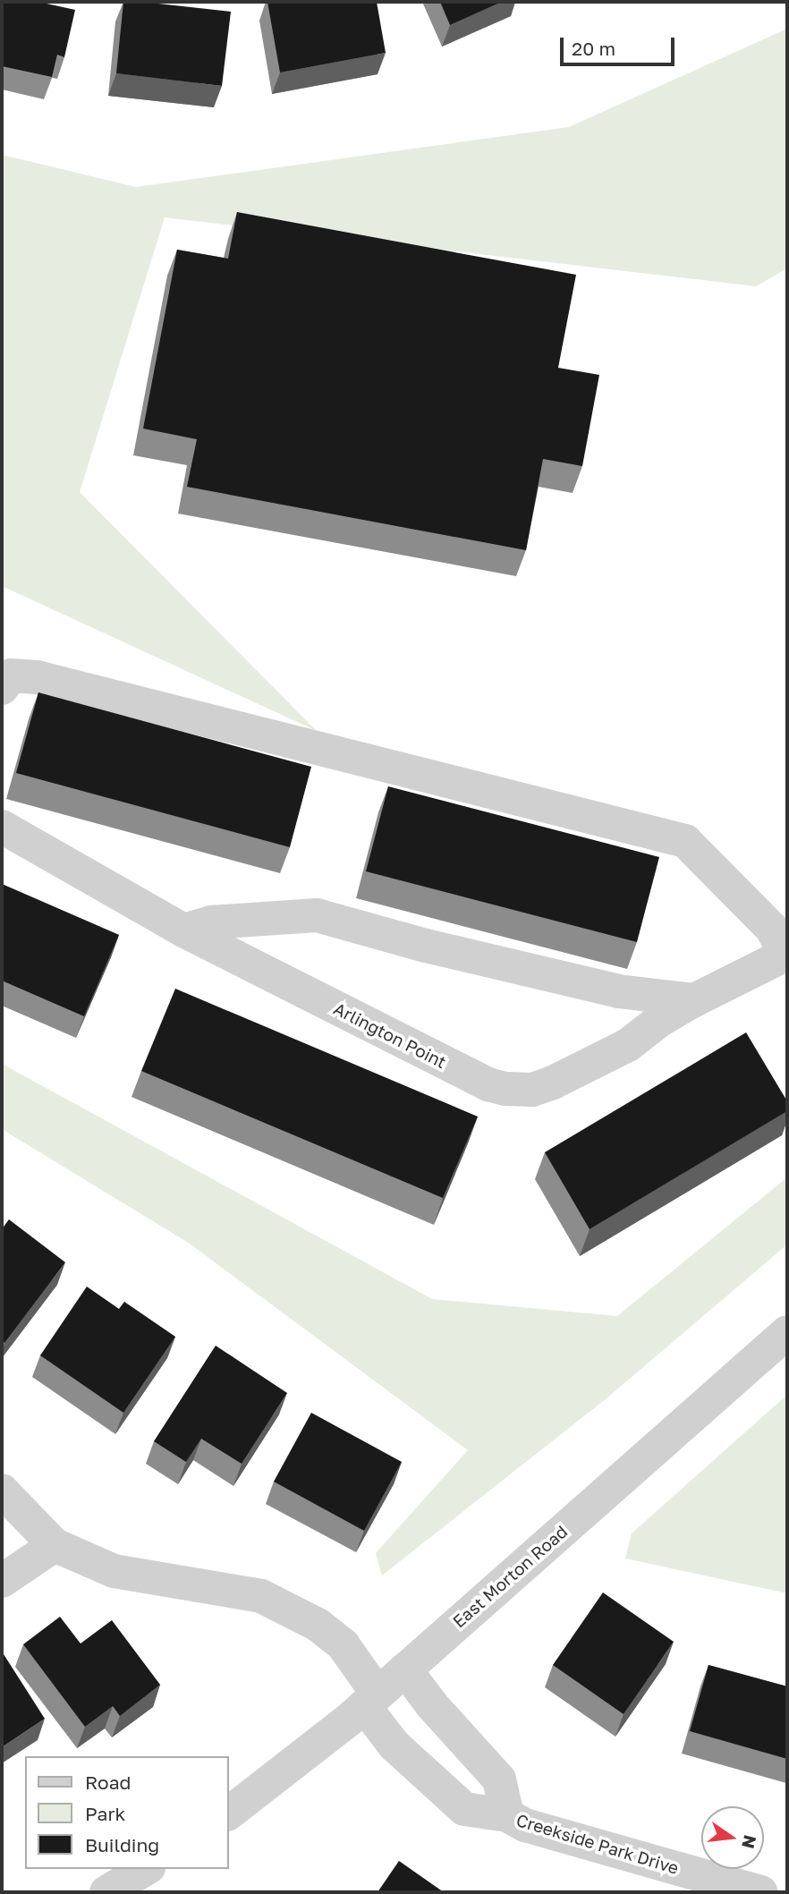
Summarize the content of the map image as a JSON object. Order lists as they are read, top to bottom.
{
  "streets": {
    "street": ["Arlington Point", "East Morton Road", "Creekside Park Drive"]
  },
  "crossings": [
    ["East Morton Road", "Creekside Park Drive"]
  ],
  "legend": ["Road", "Park", "Building"],
  "scale_bar": "20 m",
  "north": "right"
}
